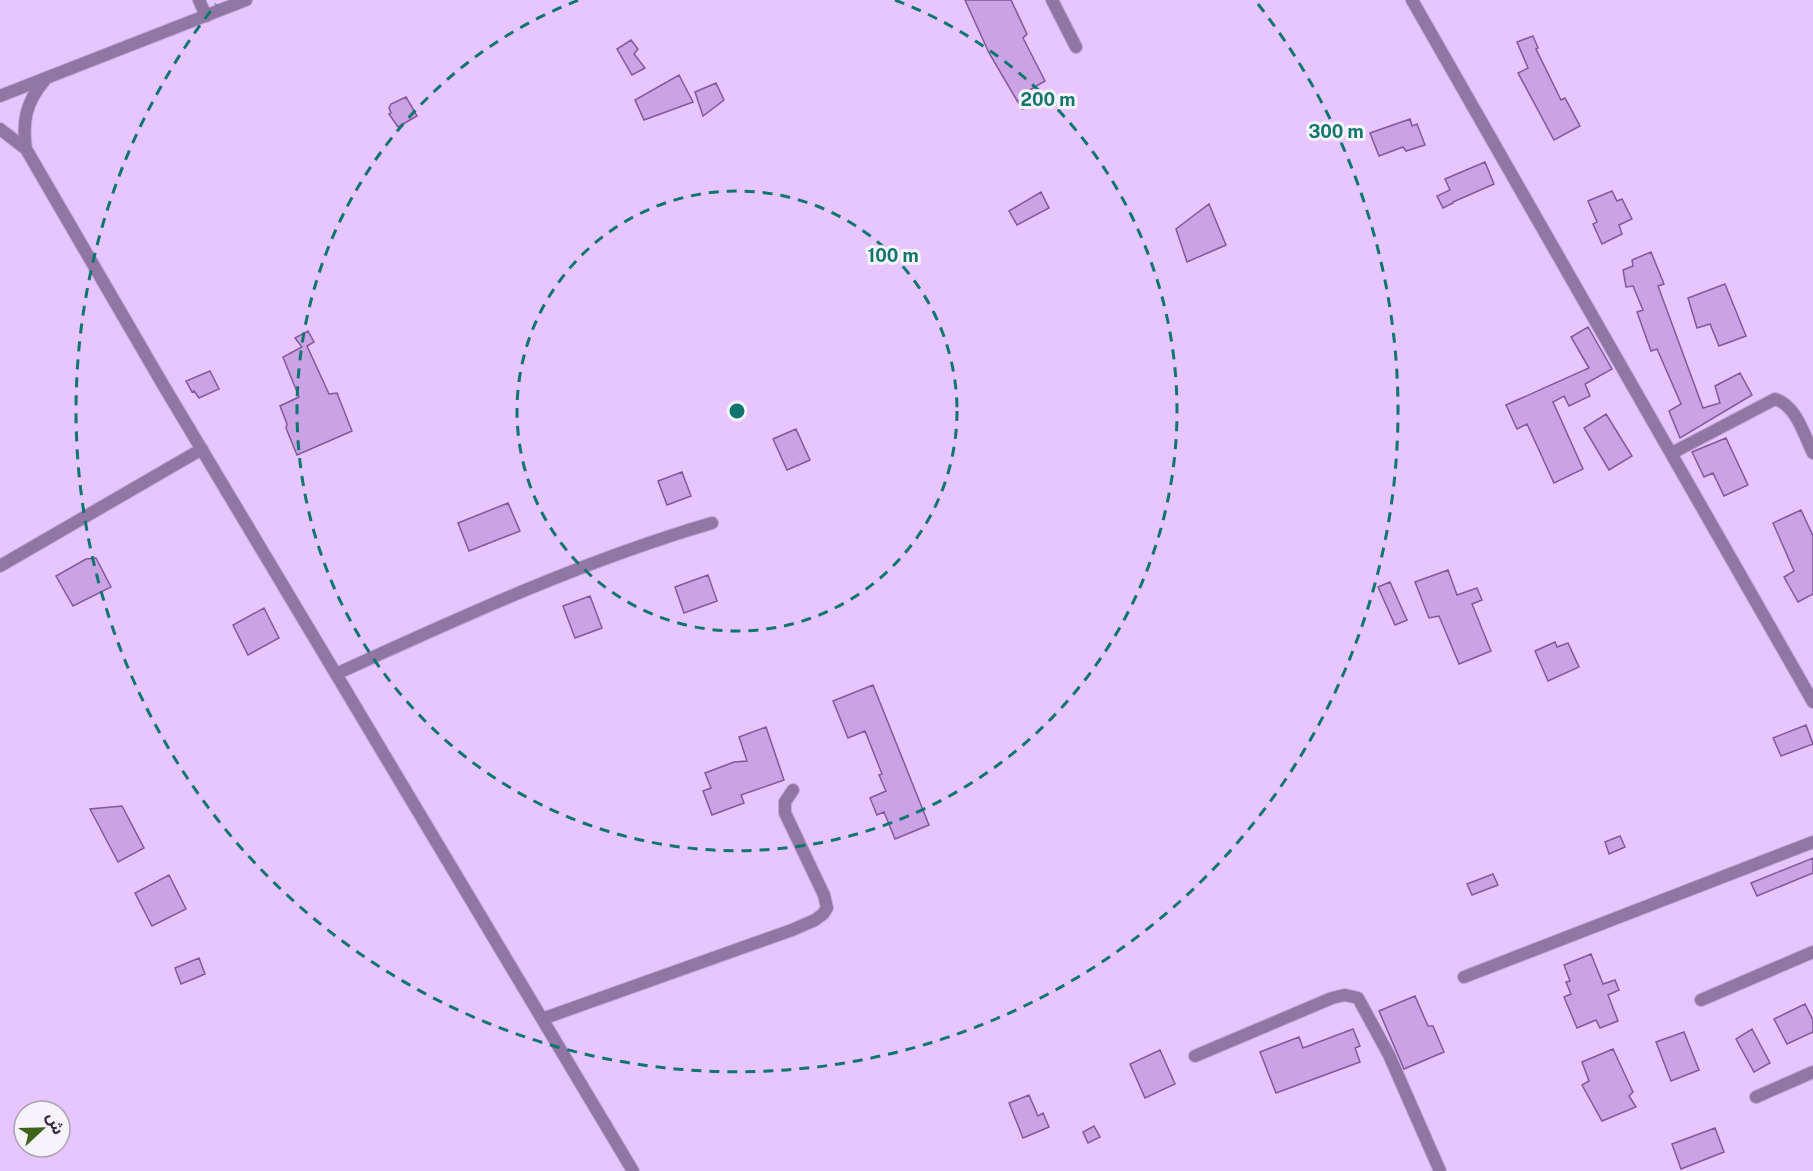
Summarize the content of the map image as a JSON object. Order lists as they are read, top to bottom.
{
  "north": "right",
  "rings": ["200 m", "300 m", "100 m"]
}
